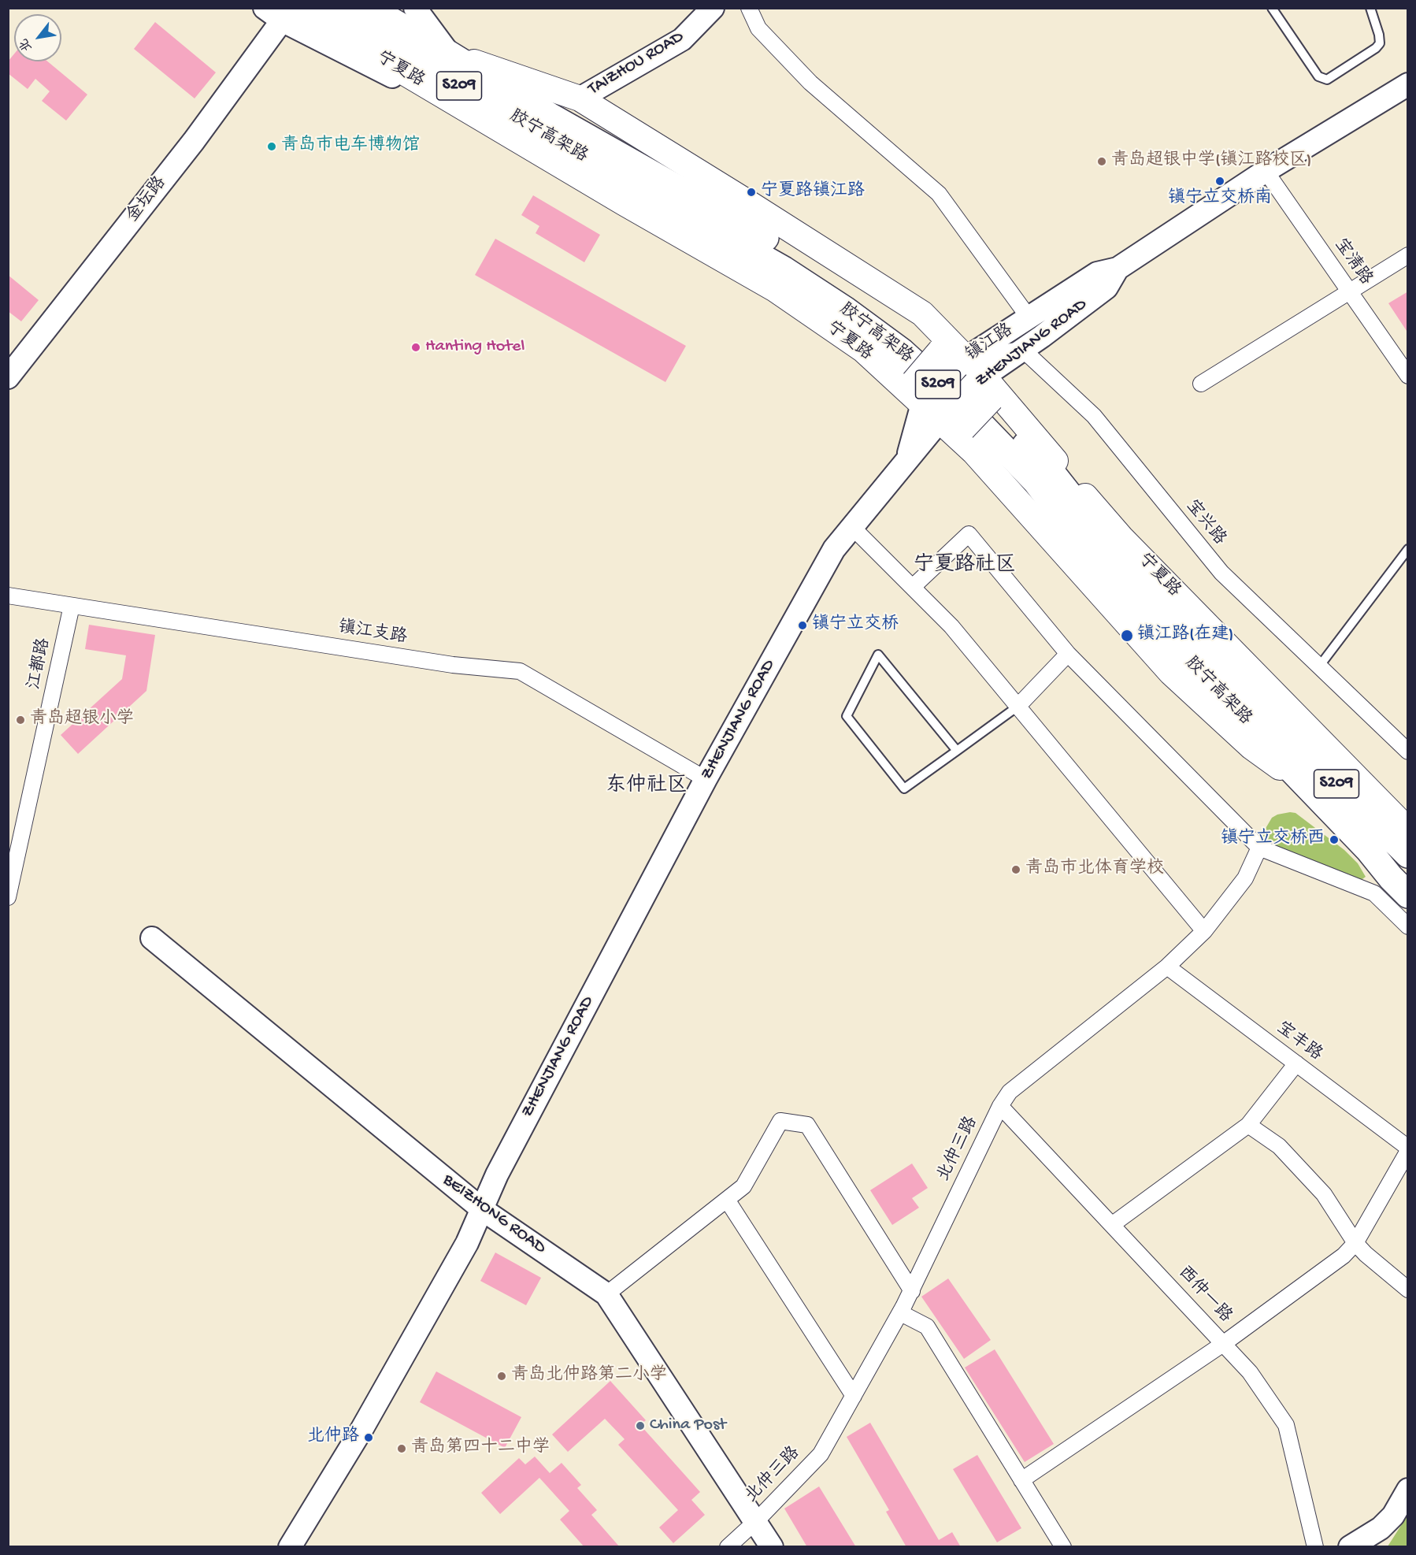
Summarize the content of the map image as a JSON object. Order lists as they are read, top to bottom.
{
  "streets": {
    "highway": ["S209", "胶宁高架路"],
    "main road": ["宁夏路", "ZHENJIANG ROAD"],
    "street": [
      "TAIZHOU ROAD",
      "金坛路",
      "宝清路",
      "镇江路",
      "宝兴路",
      "镇江支路",
      "江都路",
      "宝丰路",
      "北仲三路",
      "BEIZHONG ROAD",
      "西仲一路"
    ]
  },
  "crossings": [
    ["TAIZHOU ROAD", "宁夏路"],
    ["宁夏路", "胶宁高架路"],
    ["宁夏路", "金坛路"],
    ["宁夏路", "镇江路"],
    ["宁夏路", "ZHENJIANG ROAD"],
    ["宝清路", "ZHENJIANG ROAD"],
    ["镇江路", "ZHENJIANG ROAD"],
    ["ZHENJIANG ROAD", "宝兴路"],
    ["ZHENJIANG ROAD", "镇江支路"],
    ["ZHENJIANG ROAD", "BEIZHONG ROAD"],
    ["镇江支路", "江都路"],
    ["宝丰路", "北仲三路"],
    ["北仲三路", "BEIZHONG ROAD"],
    ["北仲三路", "西仲一路"]
  ],
  "districts": ["宁夏路社区", "东仲社区"],
  "places": [
    "青岛市电车博物馆",
    "青岛超银中学(镇江路校区)",
    "镇宁立交桥南",
    "宁夏路镇江路",
    "Hanting Hotel",
    "镇宁立交桥",
    "镇江路(在建)",
    "青岛超银小学",
    "镇宁立交桥西",
    "青岛市北体育学校",
    "青岛北仲路第二小学",
    "China Post",
    "北仲路",
    "青岛第四十二中学"
  ],
  "north": "bottom left"
}
